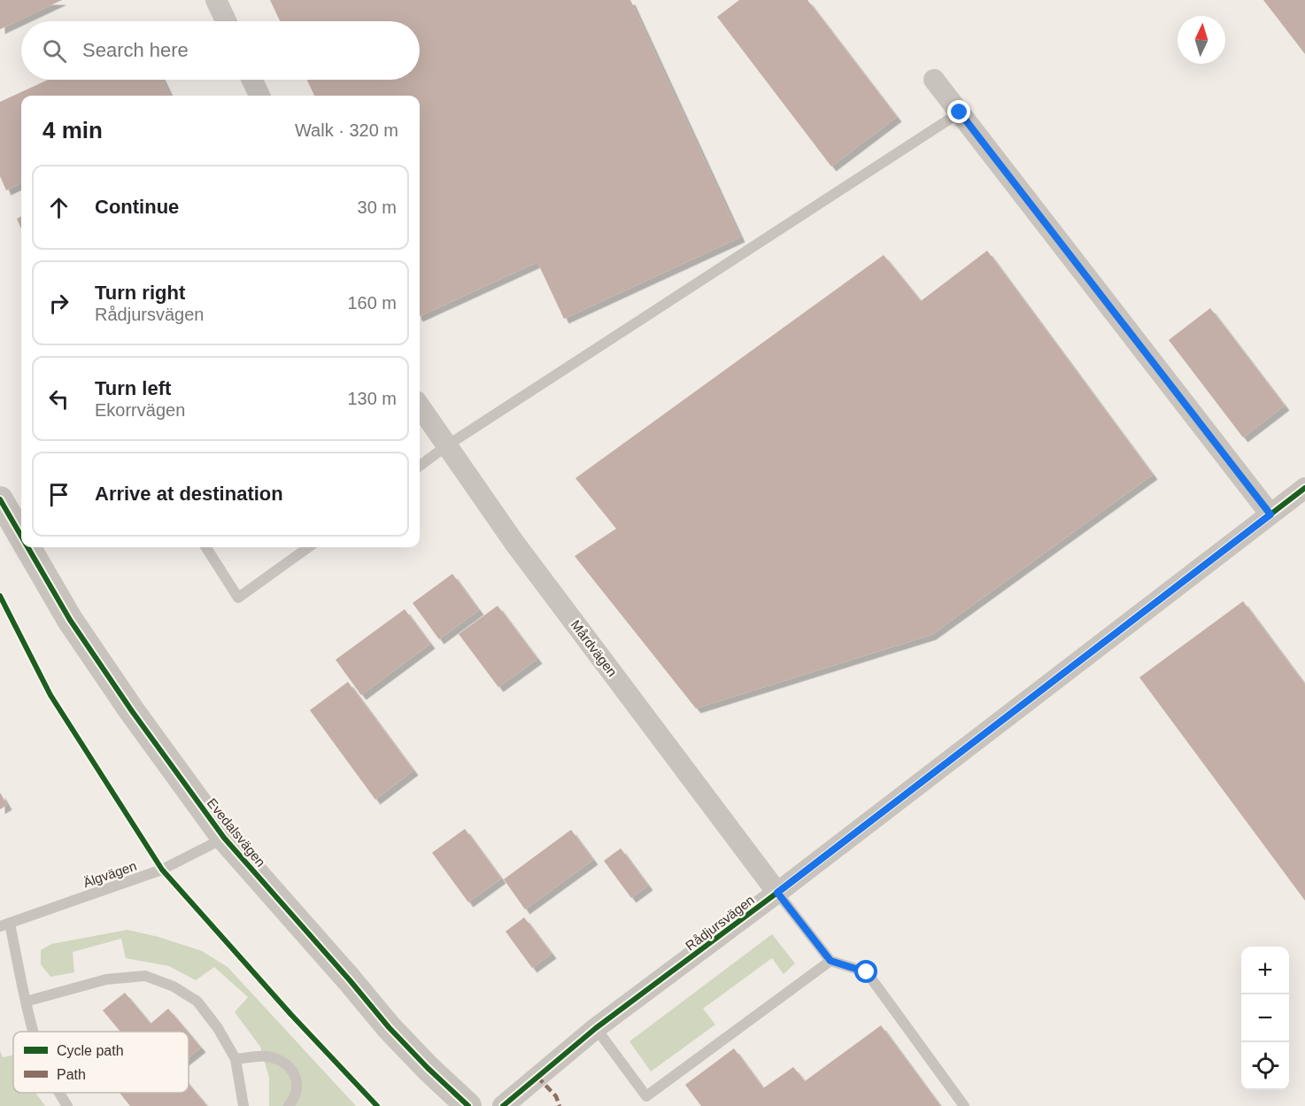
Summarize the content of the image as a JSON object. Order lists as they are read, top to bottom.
{
  "streets": {
    "street": ["Mårdvägen", "Evedalsvägen", "Rådjursvägen"],
    "lane": ["Älgvägen"]
  },
  "crossings": [
    ["Mårdvägen", "Rådjursvägen"],
    ["Evedalsvägen", "Älgvägen"]
  ],
  "legend": ["Cycle path", "Path"],
  "north": "top",
  "page": {
    "search": "Search here",
    "heading": ["4 min", "Walk · 320 m"],
    "list": [
      ["Continue", "30 m"],
      ["Turn right", "Rådjursvägen", "160 m"],
      ["Turn left", "Ekorrvägen", "130 m"],
      "Arrive at destination"
    ],
    "map_buttons": ["+", "−"]
  }
}
